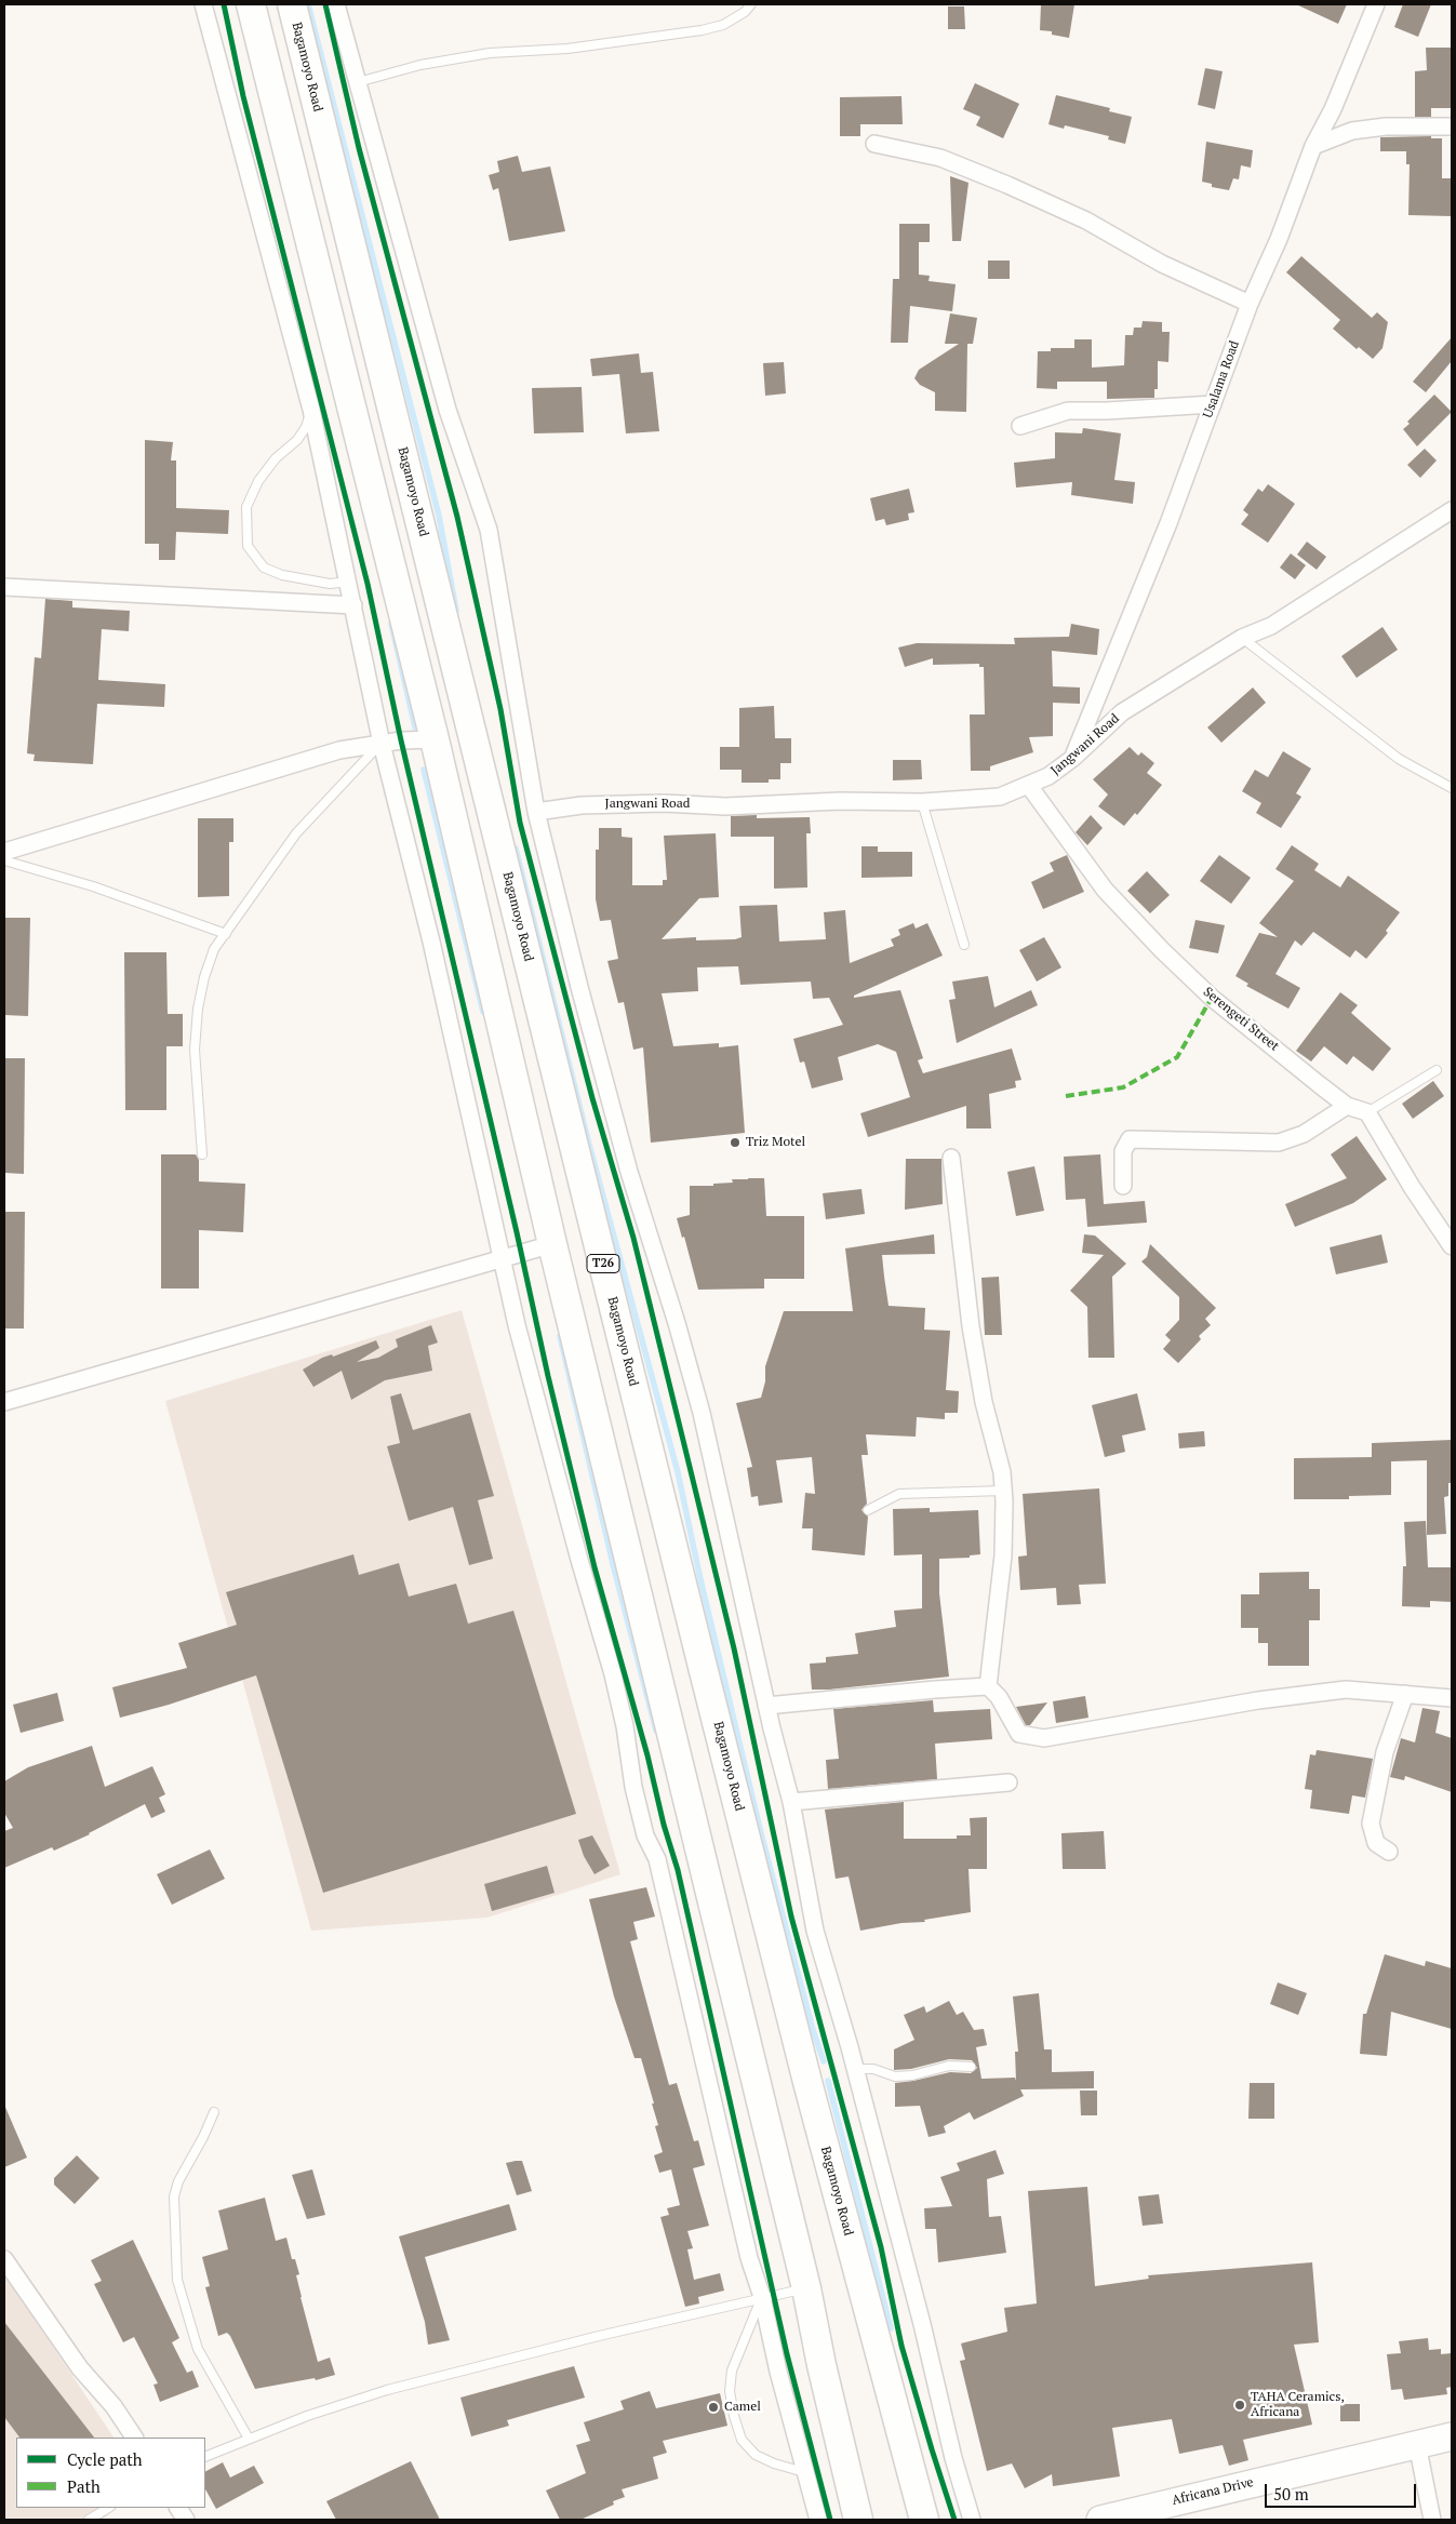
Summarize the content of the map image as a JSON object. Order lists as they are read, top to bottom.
{
  "streets": {
    "highway": ["Bagamoyo Road", "T26"],
    "main road": ["Africana Drive"],
    "street": ["Usalama Road", "Jangwani Road", "Serengeti Street"]
  },
  "crossings": [
    ["Usalama Road", "Jangwani Road"],
    ["Jangwani Road", "Serengeti Street"]
  ],
  "places": ["Triz Motel", "TAHA Ceramics, Africana", "Camel"],
  "legend": ["Cycle path", "Path"],
  "scale_bar": "50 m"
}
